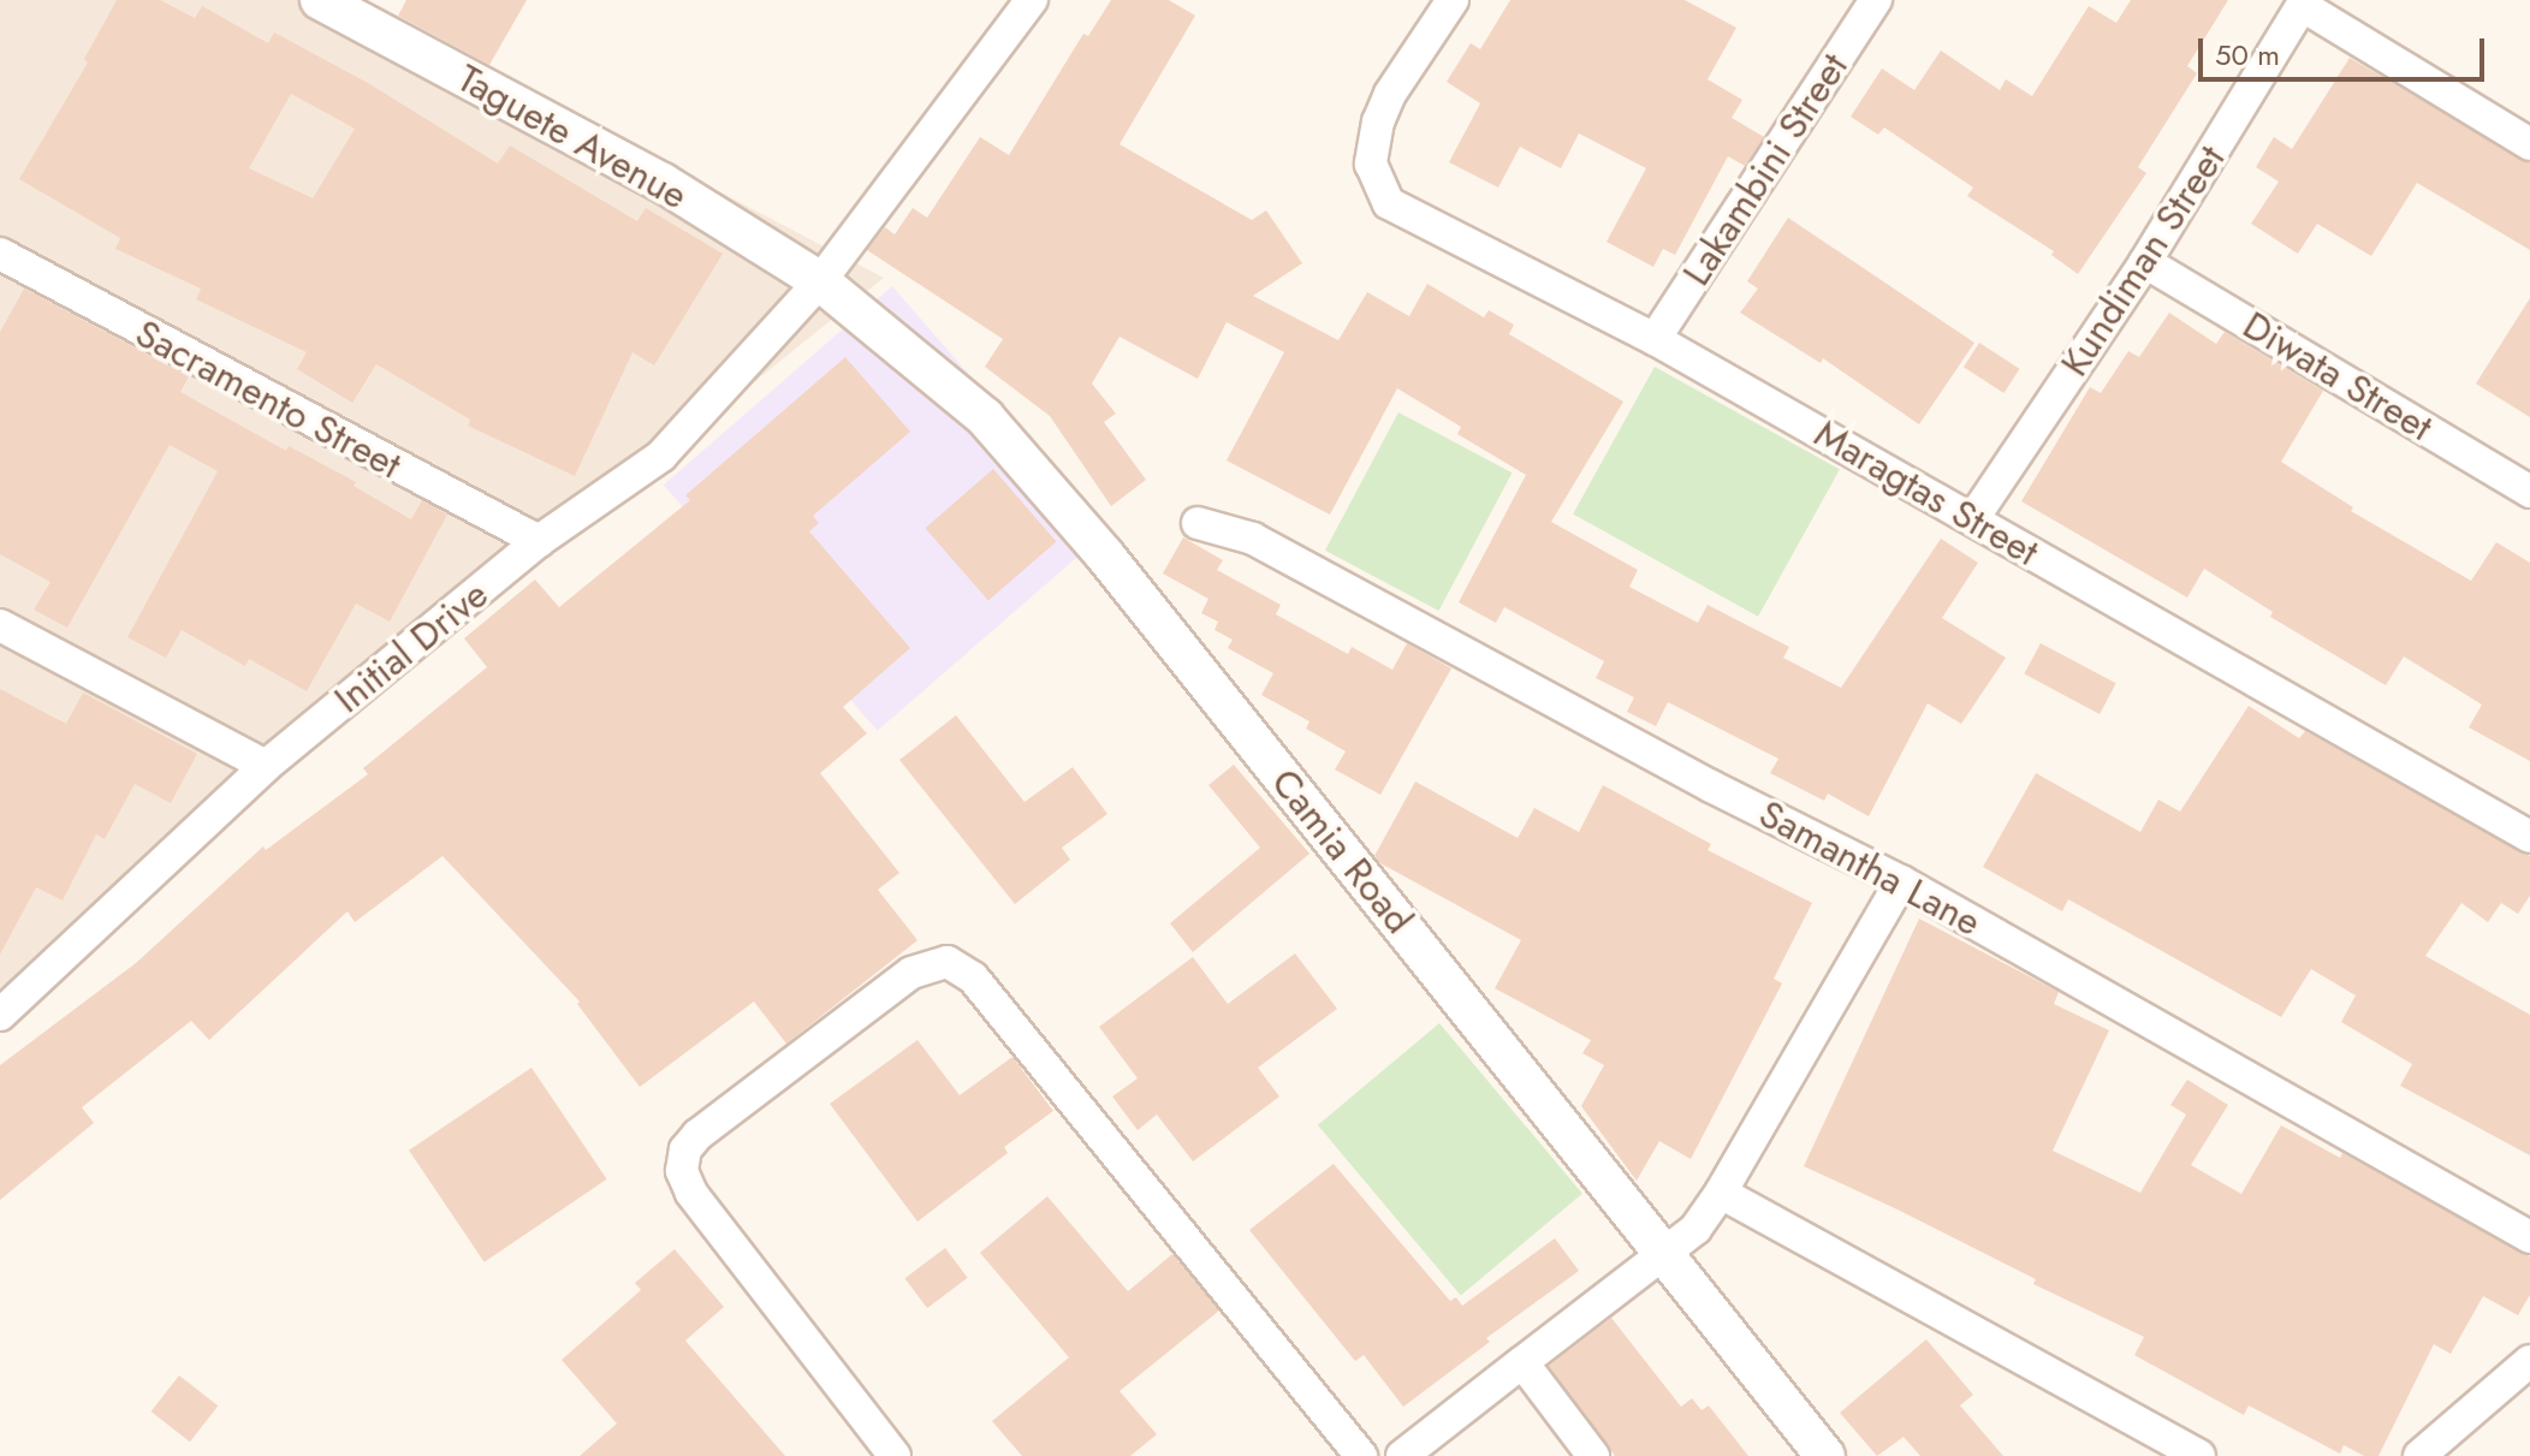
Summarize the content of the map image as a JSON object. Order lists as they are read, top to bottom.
{
  "streets": {
    "street": [
      "Taguete Avenue",
      "Lakambini Street",
      "Kundiman Street",
      "Diwata Street",
      "Sacramento Street",
      "Maragtas Street",
      "Initial Drive",
      "Camia Road",
      "Samantha Lane"
    ]
  },
  "crossings": [
    ["Taguete Avenue", "Initial Drive"],
    ["Taguete Avenue", "Camia Road"],
    ["Lakambini Street", "Maragtas Street"],
    ["Kundiman Street", "Diwata Street"],
    ["Kundiman Street", "Maragtas Street"],
    ["Sacramento Street", "Initial Drive"],
    ["Initial Drive", "Camia Road"]
  ],
  "scale_bar": "50 m"
}
